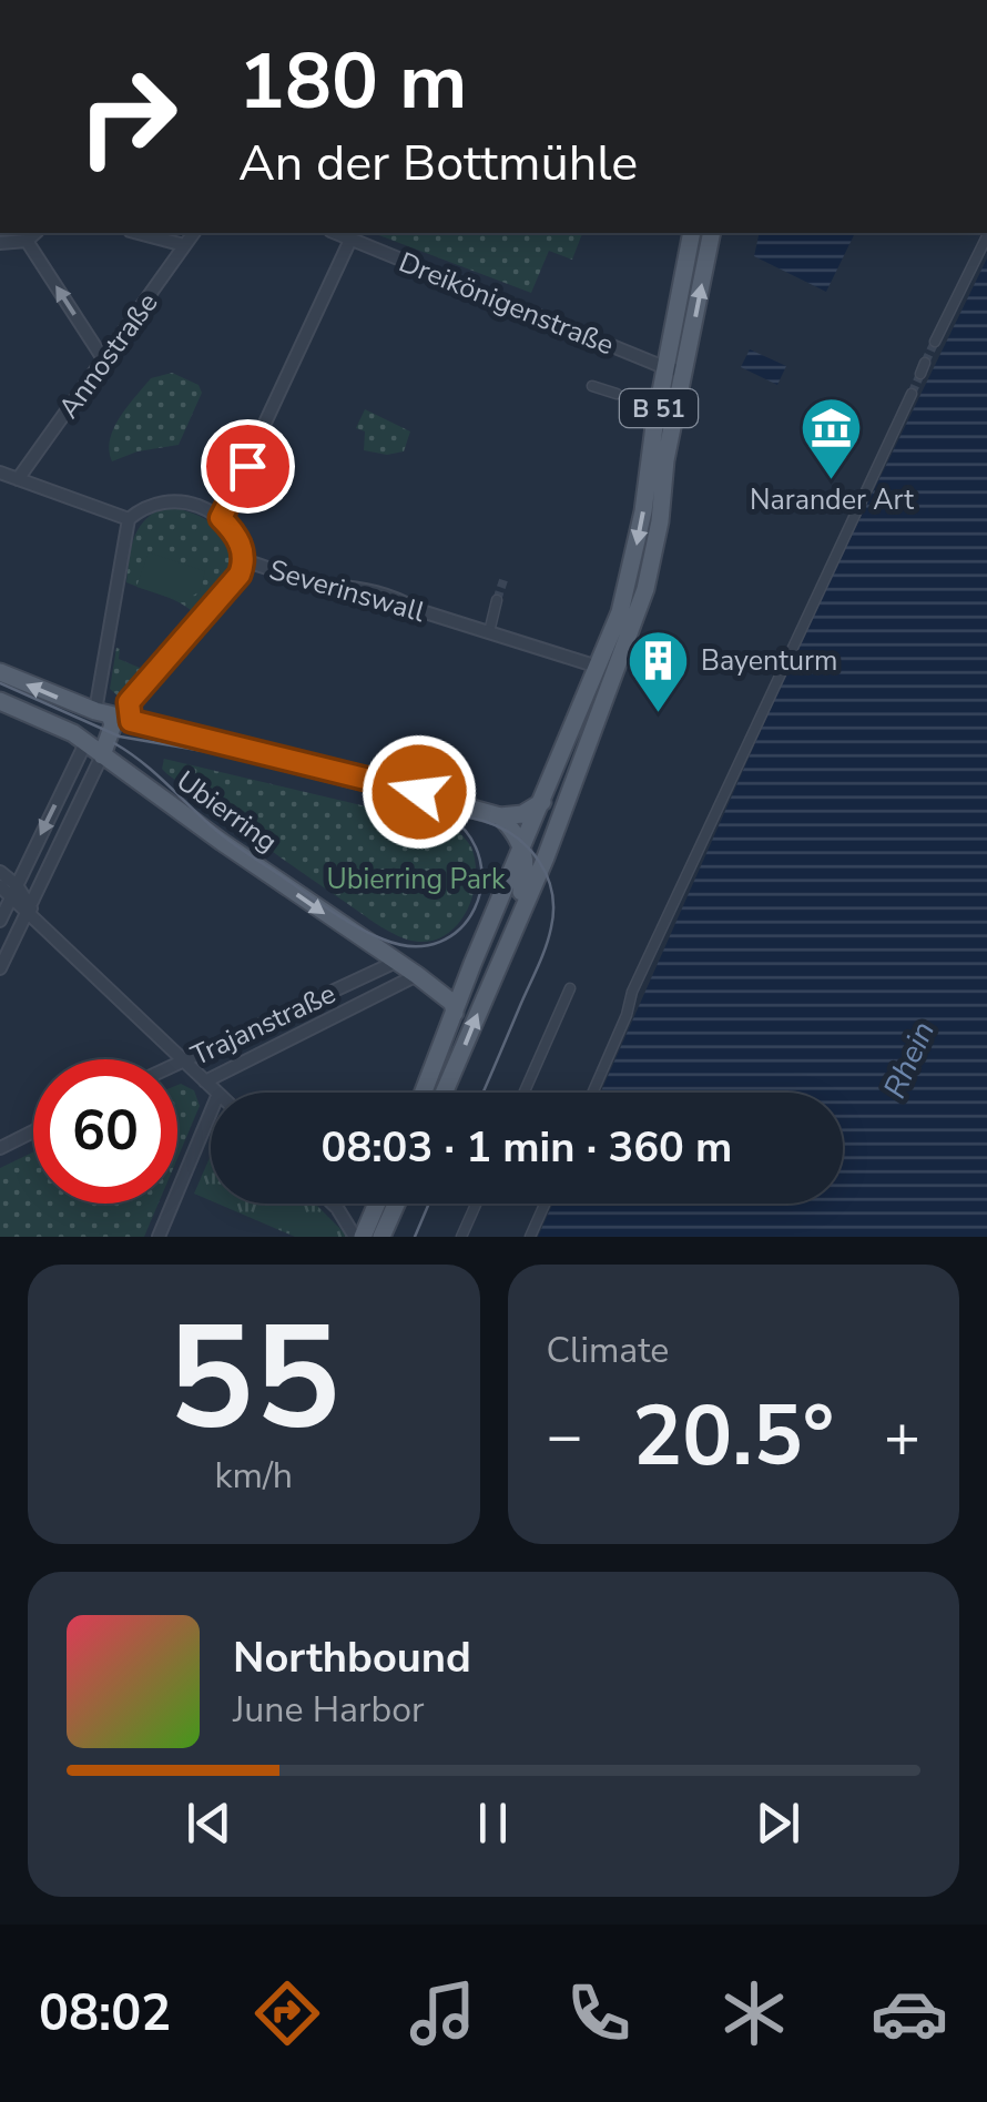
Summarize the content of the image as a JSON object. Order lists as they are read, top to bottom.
{
  "streets": {
    "main road": ["B 51", "Ubierring"],
    "street": [
      "Dreikönigenstraße",
      "Annostraße",
      "Severinswall",
      "Trajanstraße"
    ]
  },
  "crossings": [
    ["Dreikönigenstraße", "B 51"],
    ["B 51", "Severinswall"],
    ["Ubierring", "Trajanstraße"]
  ],
  "water": ["Rhein"],
  "parks": ["Ubierring Park"],
  "places": {
    "museum": ["Narander Art"],
    "building": ["Bayenturm"]
  },
  "page": {
    "turn": ["180 m", "An der Bottmühle"],
    "limit": "60",
    "trip": "08:03 · 1 min · 360 m",
    "tile": [
      ["55", "km/h"],
      "Climate"
    ],
    "heat": ["−", "20.5°", "+"],
    "song": ["Northbound", "June Harbor"],
    "tabs": "08:02"
  }
}
